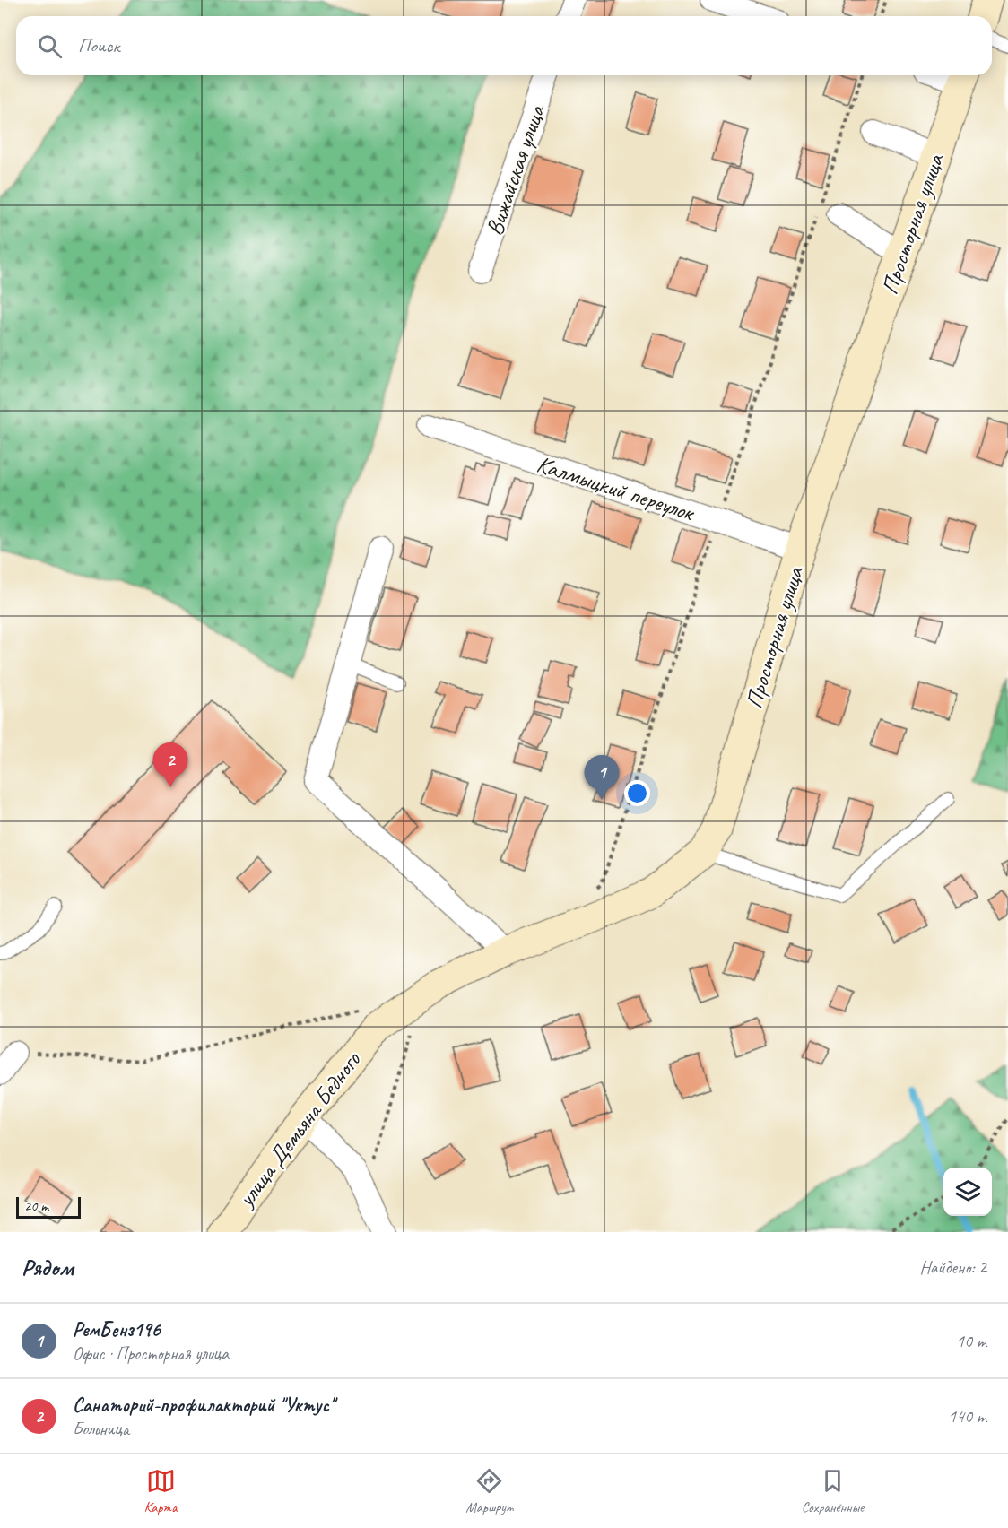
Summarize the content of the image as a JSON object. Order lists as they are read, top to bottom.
{
  "streets": {
    "street": [
      "Вижайская улица",
      "Просторная улица",
      "Калмыцкий переулок",
      "улица Демьяна Бедного"
    ]
  },
  "crossings": [
    ["Просторная улица", "Калмыцкий переулок"],
    ["Просторная улица", "улица Демьяна Бедного"]
  ],
  "scale_bar": "20 m",
  "page": {
    "search": "Поиск",
    "pins": ["2", "1"],
    "scale": "20 m",
    "heading": ["Рядом", "Найдено: 2"],
    "list": [
      {
        "mark": "1",
        "name": "РемБенз196",
        "note": "Офис · Просторная улица",
        "value": "10 m"
      },
      {
        "mark": "2",
        "name": "Санаторий-профилакторий \"Уктус\"",
        "note": "Больница",
        "value": "140 m"
      }
    ],
    "nav": ["Карта", "Маршрут", "Сохранённые"]
  }
}
